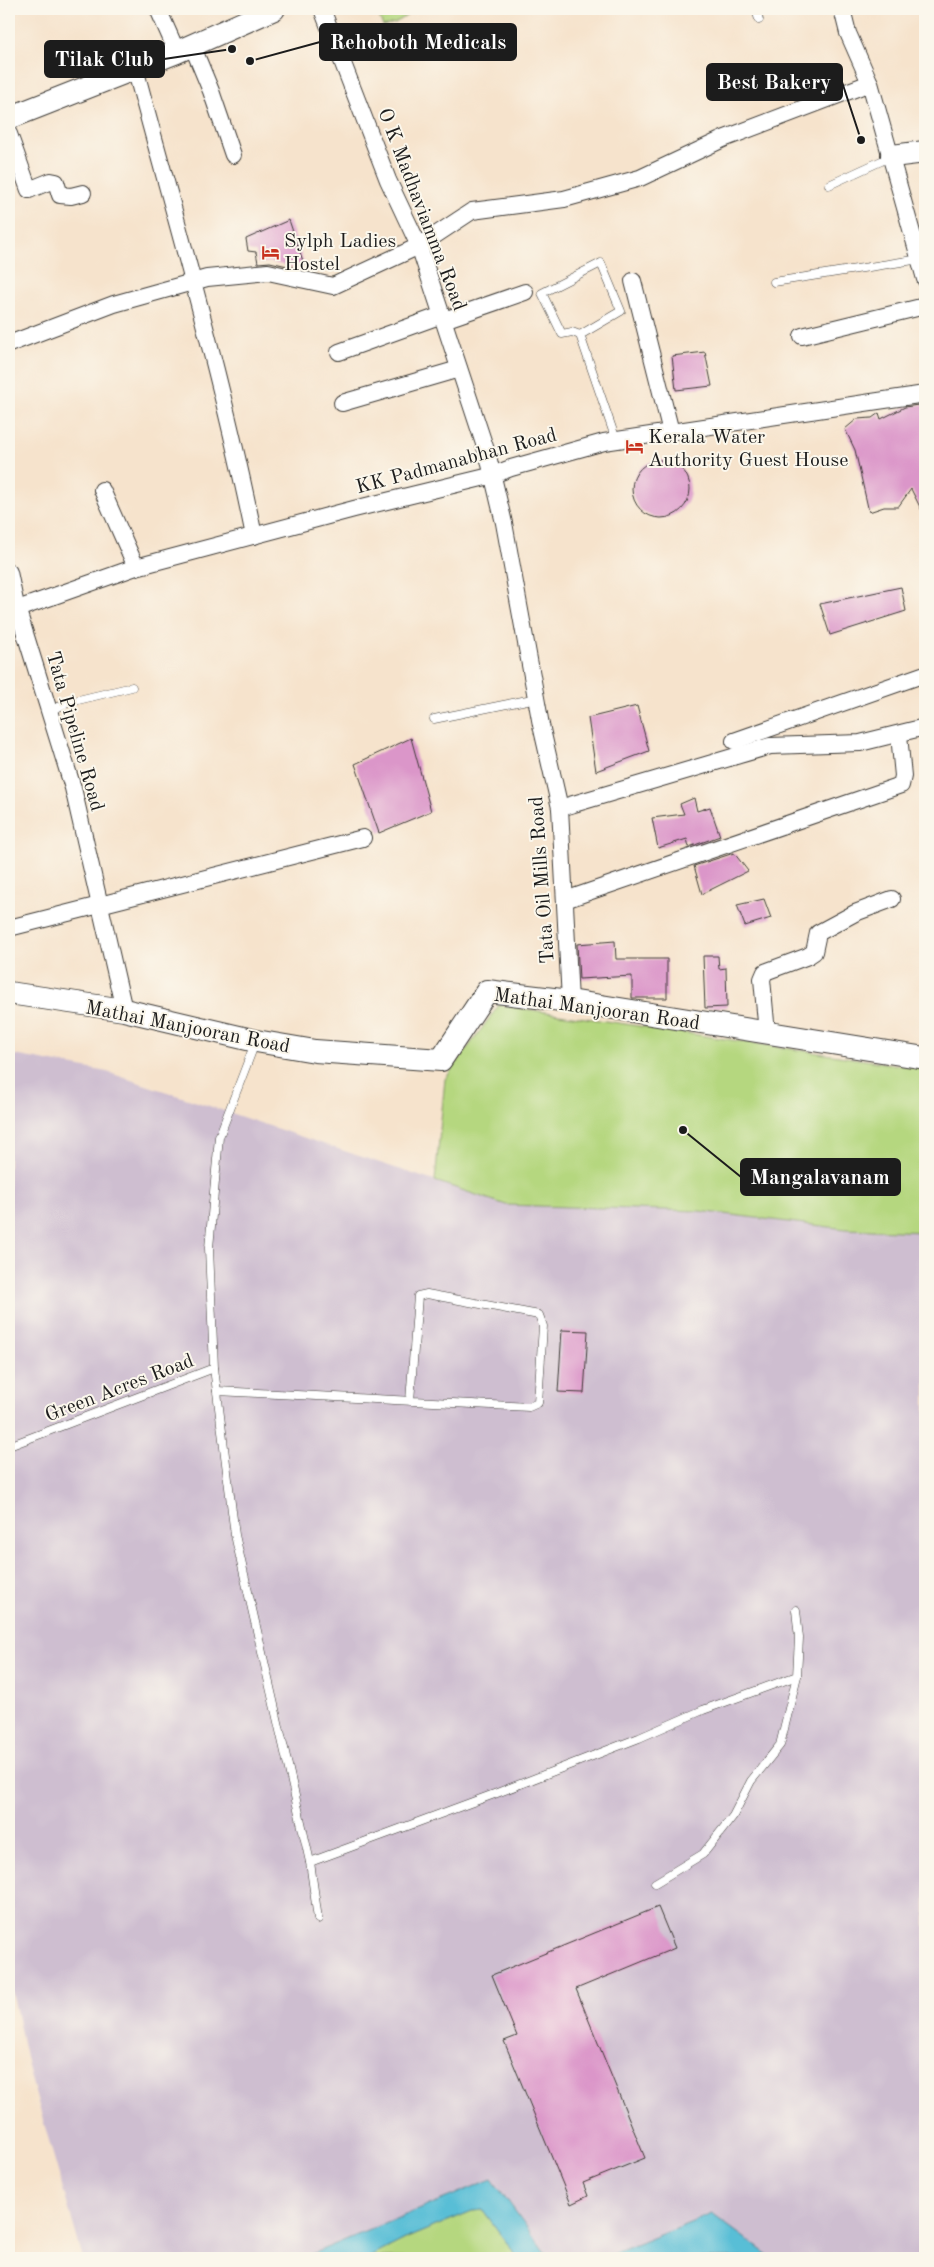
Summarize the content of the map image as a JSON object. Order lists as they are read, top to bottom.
{
  "streets": {
    "street": [
      "O K Madhaviamma Road",
      "KK Padmanabhan Road",
      "Tata Pipeline Road",
      "Tata Oil Mills Road",
      "Mathai Manjooran Road"
    ],
    "lane": ["Green Acres Road"]
  },
  "crossings": [
    ["O K Madhaviamma Road", "Tata Oil Mills Road"],
    ["KK Padmanabhan Road", "Tata Pipeline Road"],
    ["KK Padmanabhan Road", "Tata Oil Mills Road"],
    ["Tata Pipeline Road", "Mathai Manjooran Road"],
    ["Tata Oil Mills Road", "Mathai Manjooran Road"]
  ],
  "places": {
    "other": [
      "Tilak Club",
      "Rehoboth Medicals",
      "Best Bakery",
      "Mangalavanam"
    ],
    "hotel": ["Sylph Ladies Hostel", "Kerala Water Authority Guest House"]
  }
}
